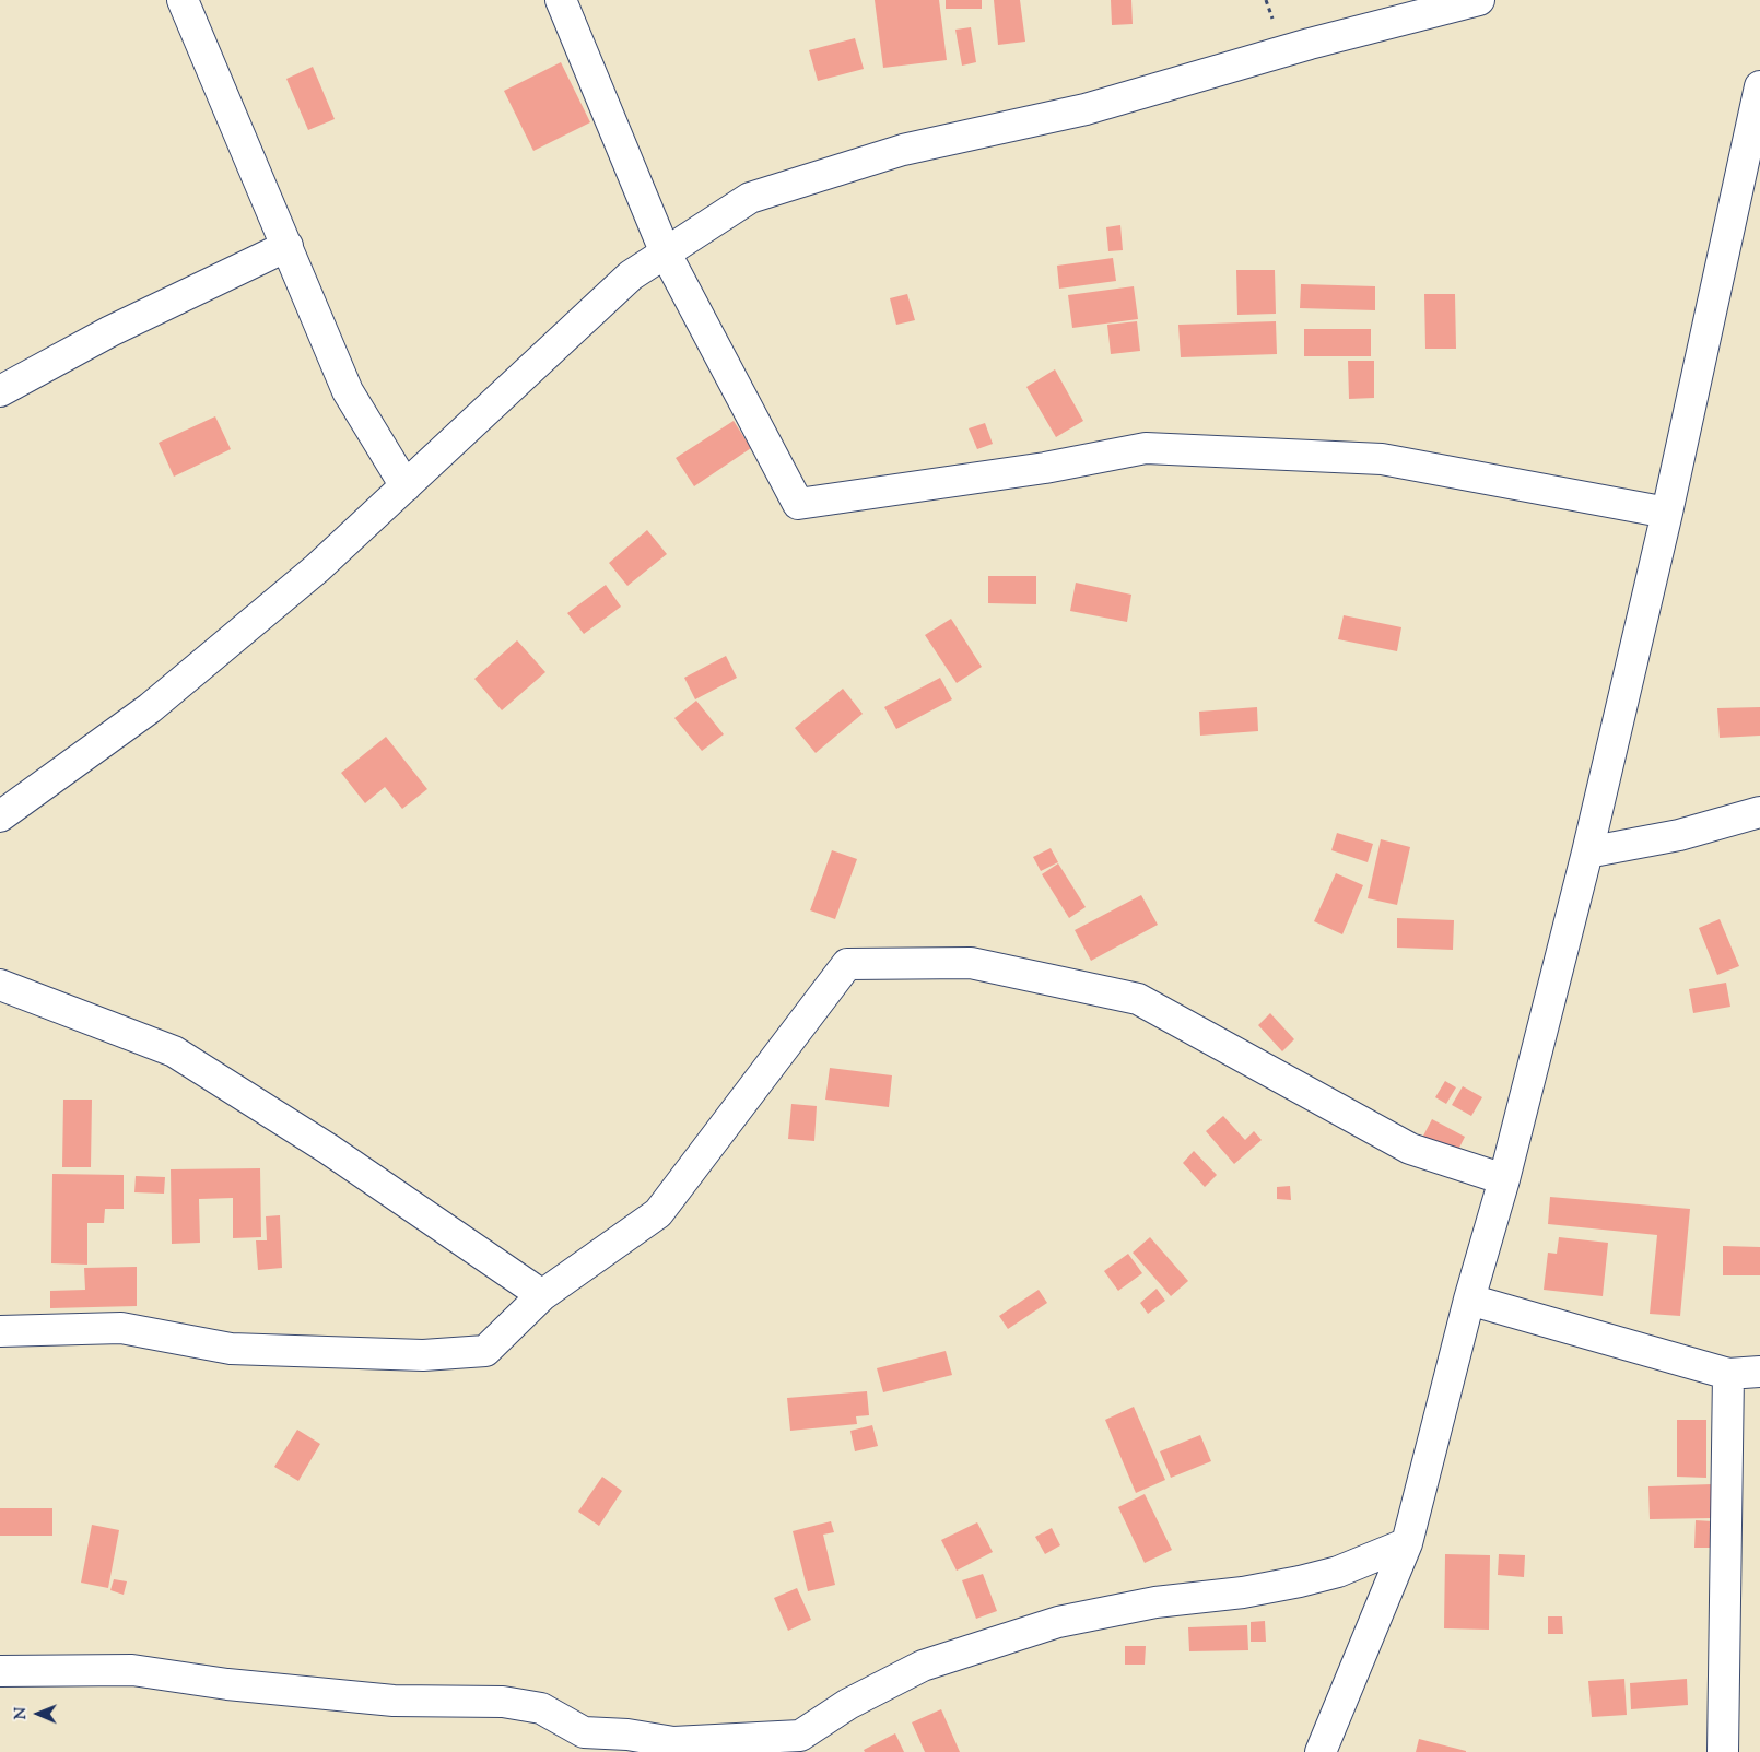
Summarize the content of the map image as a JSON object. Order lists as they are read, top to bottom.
{
  "north": "left"
}
